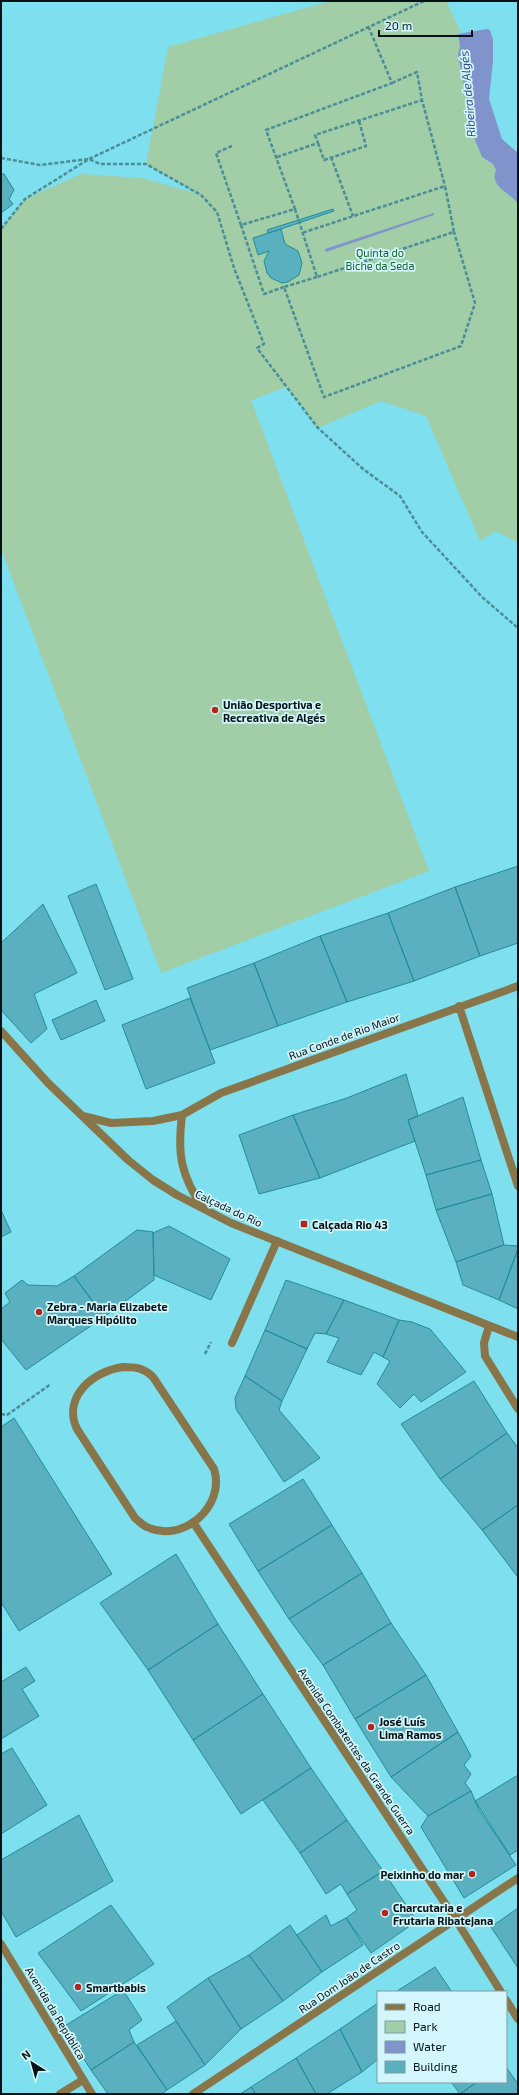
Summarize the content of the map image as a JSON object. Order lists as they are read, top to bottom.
{
  "streets": {
    "street": [
      "Rua Conde de Rio Maior",
      "Calçada do Rio",
      "Avenida Combatentes da Grande Guerra",
      "Rua Dom João de Castro",
      "Avenida da República"
    ]
  },
  "crossings": [
    ["Rua Conde de Rio Maior", "Calçada do Rio"],
    ["Avenida Combatentes da Grande Guerra", "Rua Dom João de Castro"]
  ],
  "water": ["Ribeira de Algés"],
  "parks": ["Quinta do Biche da Seda"],
  "places": {
    "other": [
      "União Desportiva e Recreativa de Algés",
      "Zebra - Maria Elizabete Marques Hipólito",
      "José Luís Lima Ramos",
      "Peixinho do mar",
      "Charcutaria e Frutaria Ribatejana",
      "Smartbabis"
    ],
    "transit": ["Calçada Rio 43"]
  },
  "legend": [
    "Road",
    "Park",
    "Water",
    "Building"
  ],
  "scale_bar": "20 m",
  "north": "top left"
}
